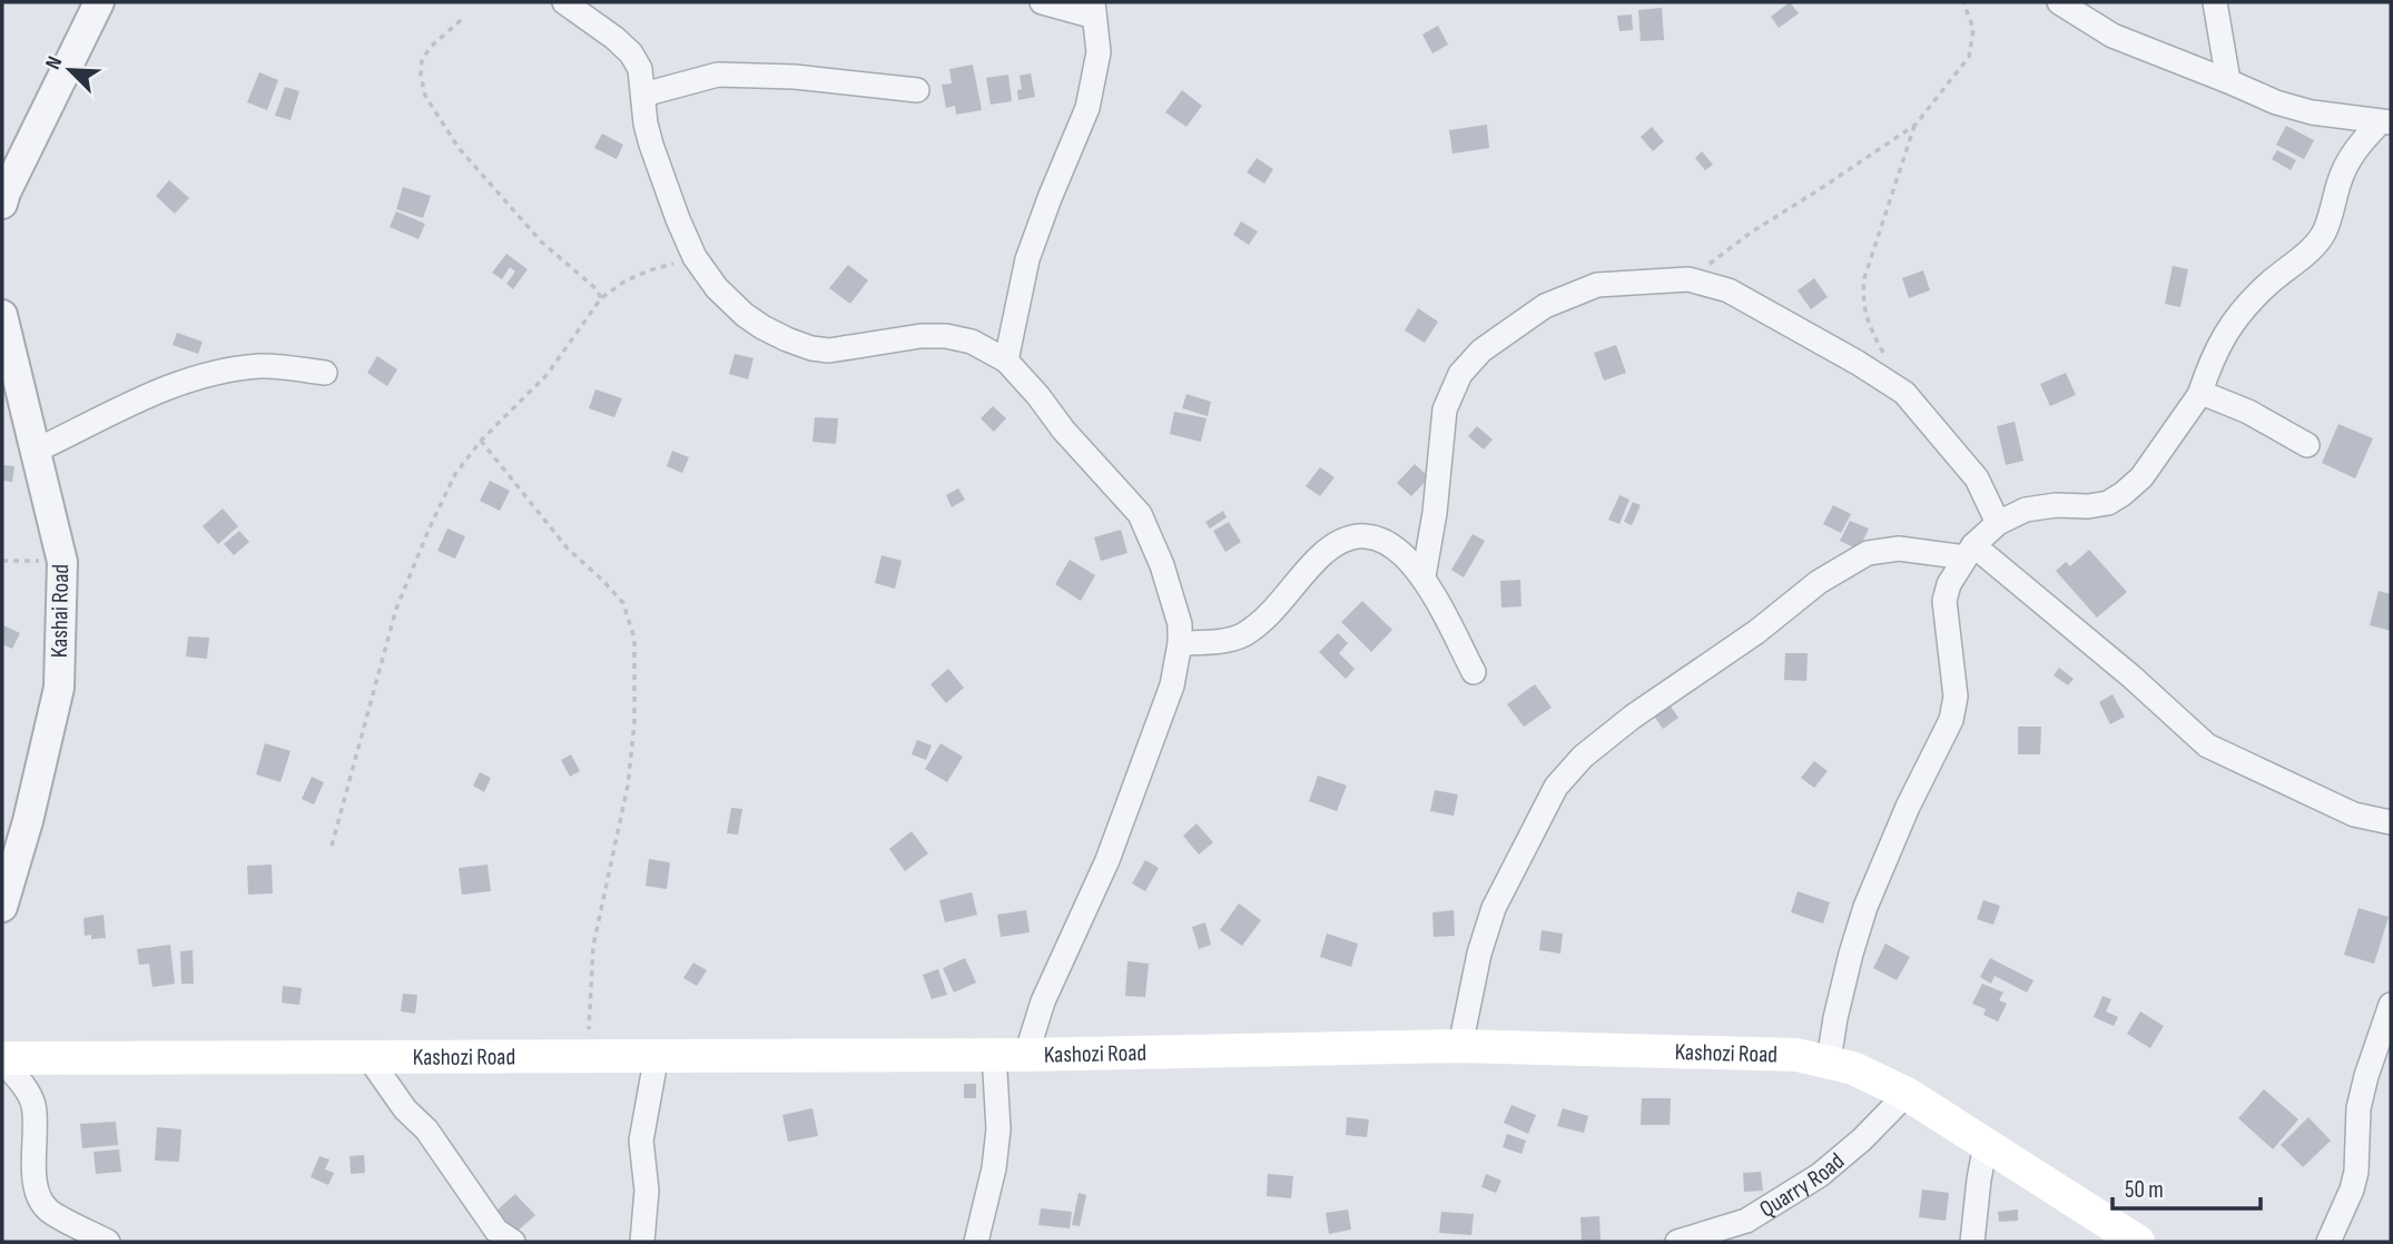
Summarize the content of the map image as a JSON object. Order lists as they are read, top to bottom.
{
  "streets": {
    "main road": ["Kashozi Road"],
    "street": ["Kashai Road", "Quarry Road"]
  },
  "crossings": [
    ["Kashozi Road", "Quarry Road"]
  ],
  "scale_bar": "50 m",
  "north": "top left"
}
